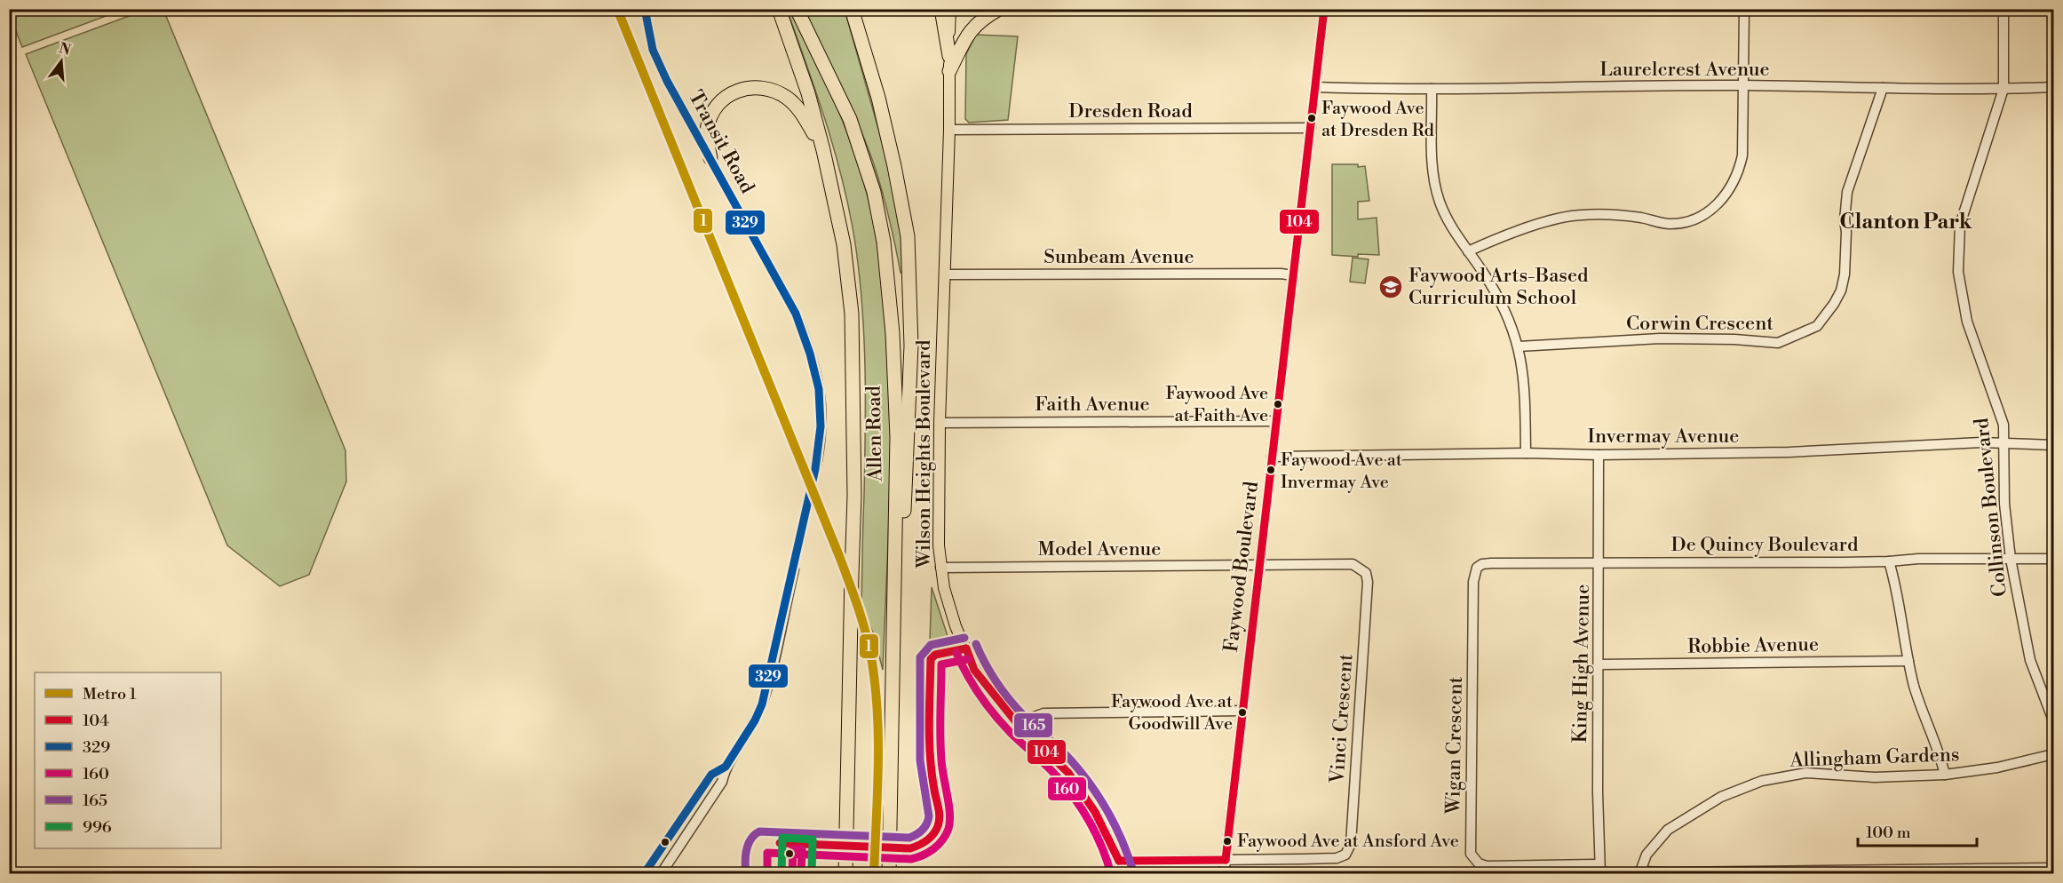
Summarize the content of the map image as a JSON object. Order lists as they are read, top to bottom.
{
  "streets": {
    "highway": ["Allen Road"],
    "main road": ["Wilson Heights Boulevard"],
    "street": [
      "Laurelcrest Avenue",
      "Dresden Road",
      "Transit Road",
      "Sunbeam Avenue",
      "Corwin Crescent",
      "Faith Avenue",
      "Invermay Avenue",
      "Collinson Boulevard",
      "De Quincy Boulevard",
      "Model Avenue",
      "Faywood Boulevard",
      "Robbie Avenue",
      "King High Avenue",
      "Vinci Crescent",
      "Wigan Crescent",
      "Allingham Gardens"
    ]
  },
  "crossings": [
    ["Laurelcrest Avenue", "Corwin Crescent"],
    ["Laurelcrest Avenue", "Collinson Boulevard"],
    ["Laurelcrest Avenue", "Faywood Boulevard"],
    ["Dresden Road", "Wilson Heights Boulevard"],
    ["Dresden Road", "Faywood Boulevard"],
    ["Sunbeam Avenue", "Wilson Heights Boulevard"],
    ["Sunbeam Avenue", "Faywood Boulevard"],
    ["Faith Avenue", "Wilson Heights Boulevard"],
    ["Faith Avenue", "Faywood Boulevard"],
    ["Invermay Avenue", "Collinson Boulevard"],
    ["Invermay Avenue", "Faywood Boulevard"],
    ["Invermay Avenue", "King High Avenue"],
    ["Wilson Heights Boulevard", "Model Avenue"],
    ["Collinson Boulevard", "De Quincy Boulevard"],
    ["De Quincy Boulevard", "King High Avenue"],
    ["De Quincy Boulevard", "Wigan Crescent"],
    ["Model Avenue", "Faywood Boulevard"],
    ["Model Avenue", "Vinci Crescent"],
    ["Faywood Boulevard", "Vinci Crescent"],
    ["Robbie Avenue", "King High Avenue"],
    ["King High Avenue", "Wigan Crescent"]
  ],
  "districts": ["Clanton Park"],
  "places": {
    "other": [
      "Faywood Ave at Dresden Rd",
      "Faywood Ave at Faith Ave",
      "Faywood Ave at Invermay Ave",
      "Faywood Ave at Goodwill Ave",
      "Faywood Ave at Ansford Ave"
    ],
    "school or university": ["Faywood Arts-Based Curriculum School"]
  },
  "lines": [
    "metro line 1",
    "transit line 104",
    "transit line 329",
    "transit line 165",
    "transit line 160",
    "transit line 996"
  ],
  "legend": [
    "Metro 1",
    "104",
    "329",
    "160",
    "165",
    "996"
  ],
  "scale_bar": "100 m",
  "north": "top"
}
